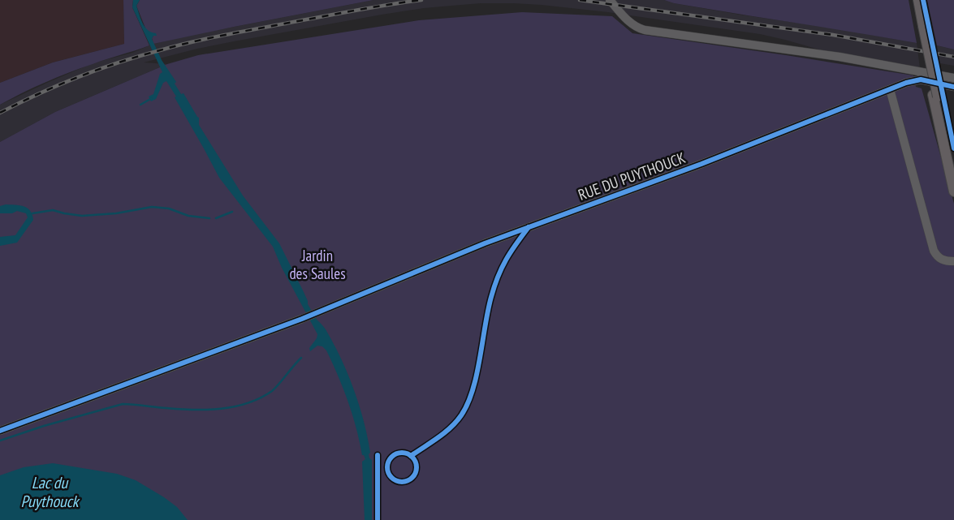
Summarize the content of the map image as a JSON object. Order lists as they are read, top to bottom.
{
  "streets": {
    "street": ["RUE DU PUYTHOUCK"]
  },
  "water": ["Lac du Puythouck"],
  "parks": ["Jardin des Saules"]
}
